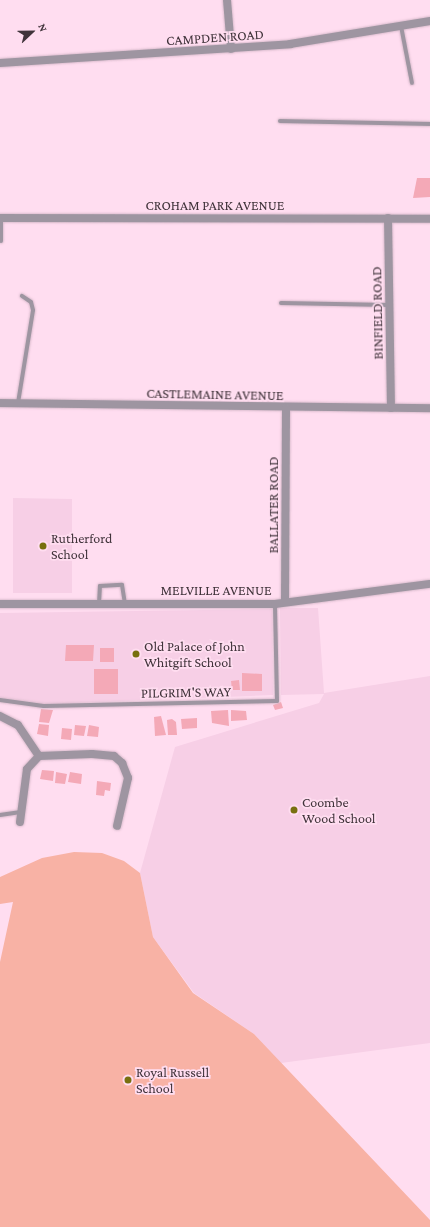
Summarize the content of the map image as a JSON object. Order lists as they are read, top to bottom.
{
  "streets": {
    "street": [
      "CAMPDEN ROAD",
      "CROHAM PARK AVENUE",
      "BINFIELD ROAD",
      "CASTLEMAINE AVENUE",
      "BALLATER ROAD",
      "MELVILLE AVENUE"
    ],
    "lane": ["PILGRIM'S WAY"]
  },
  "crossings": [
    ["CROHAM PARK AVENUE", "BINFIELD ROAD"],
    ["BINFIELD ROAD", "CASTLEMAINE AVENUE"],
    ["CASTLEMAINE AVENUE", "BALLATER ROAD"],
    ["BALLATER ROAD", "MELVILLE AVENUE"],
    ["MELVILLE AVENUE", "PILGRIM'S WAY"]
  ],
  "places": [
    "Rutherford School",
    "Old Palace of John Whitgift School",
    "Coombe Wood School",
    "Royal Russell School"
  ],
  "north": "right"
}
